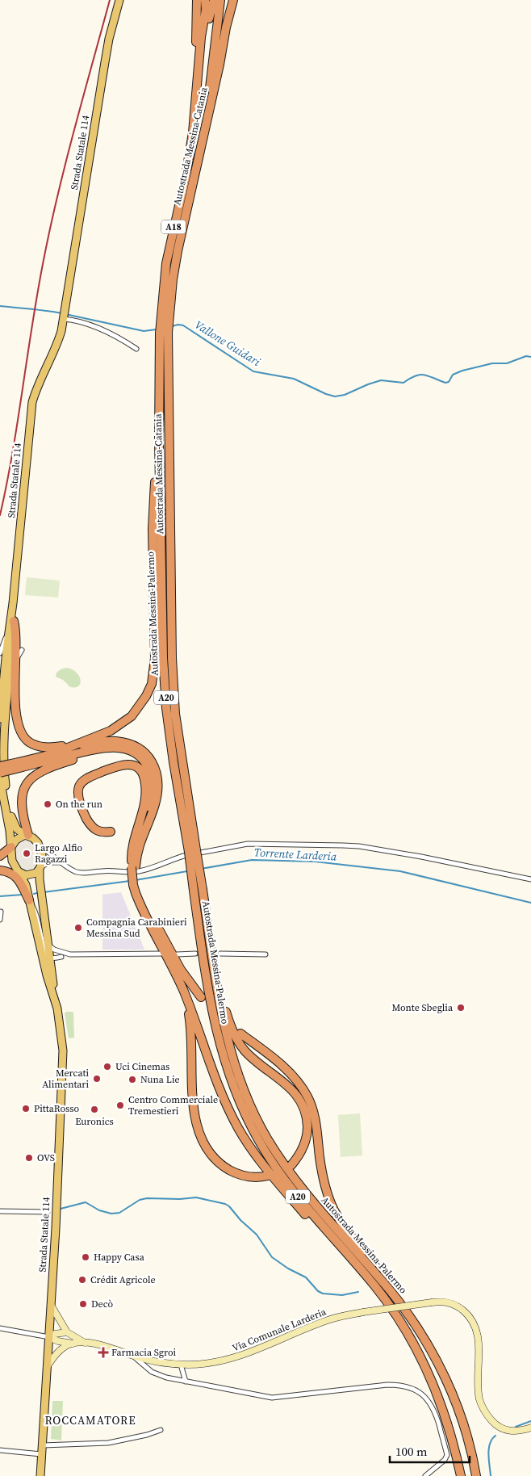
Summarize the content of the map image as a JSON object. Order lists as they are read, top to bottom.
{
  "streets": {
    "highway": [
      "Autostrada Messina-Catania",
      "A18",
      "Autostrada Messina-Palermo",
      "A20"
    ],
    "main road": ["Strada Statale 114"],
    "street": ["Via Comunale Larderia"]
  },
  "crossings": [
    ["Autostrada Messina-Catania", "A18"],
    ["Autostrada Messina-Catania", "Autostrada Messina-Palermo"],
    ["Strada Statale 114", "Via Comunale Larderia"]
  ],
  "districts": ["ROCCAMATORE"],
  "water": ["Vallone Guidari", "Torrente Larderia"],
  "places": {
    "other": [
      "On the run",
      "Largo Alfio Ragazzi",
      "Compagnia Carabinieri Messina Sud",
      "Monte Sbeglia",
      "Uci Cinemas",
      "Mercati Alimentari",
      "Nuna Lie",
      "Centro Commerciale Tremestieri",
      "PittaRosso",
      "Euronics",
      "OVS",
      "Happy Casa",
      "Crédit Agricole",
      "Decò"
    ],
    "health": ["Farmacia Sgroi"]
  },
  "scale_bar": "100 m"
}
